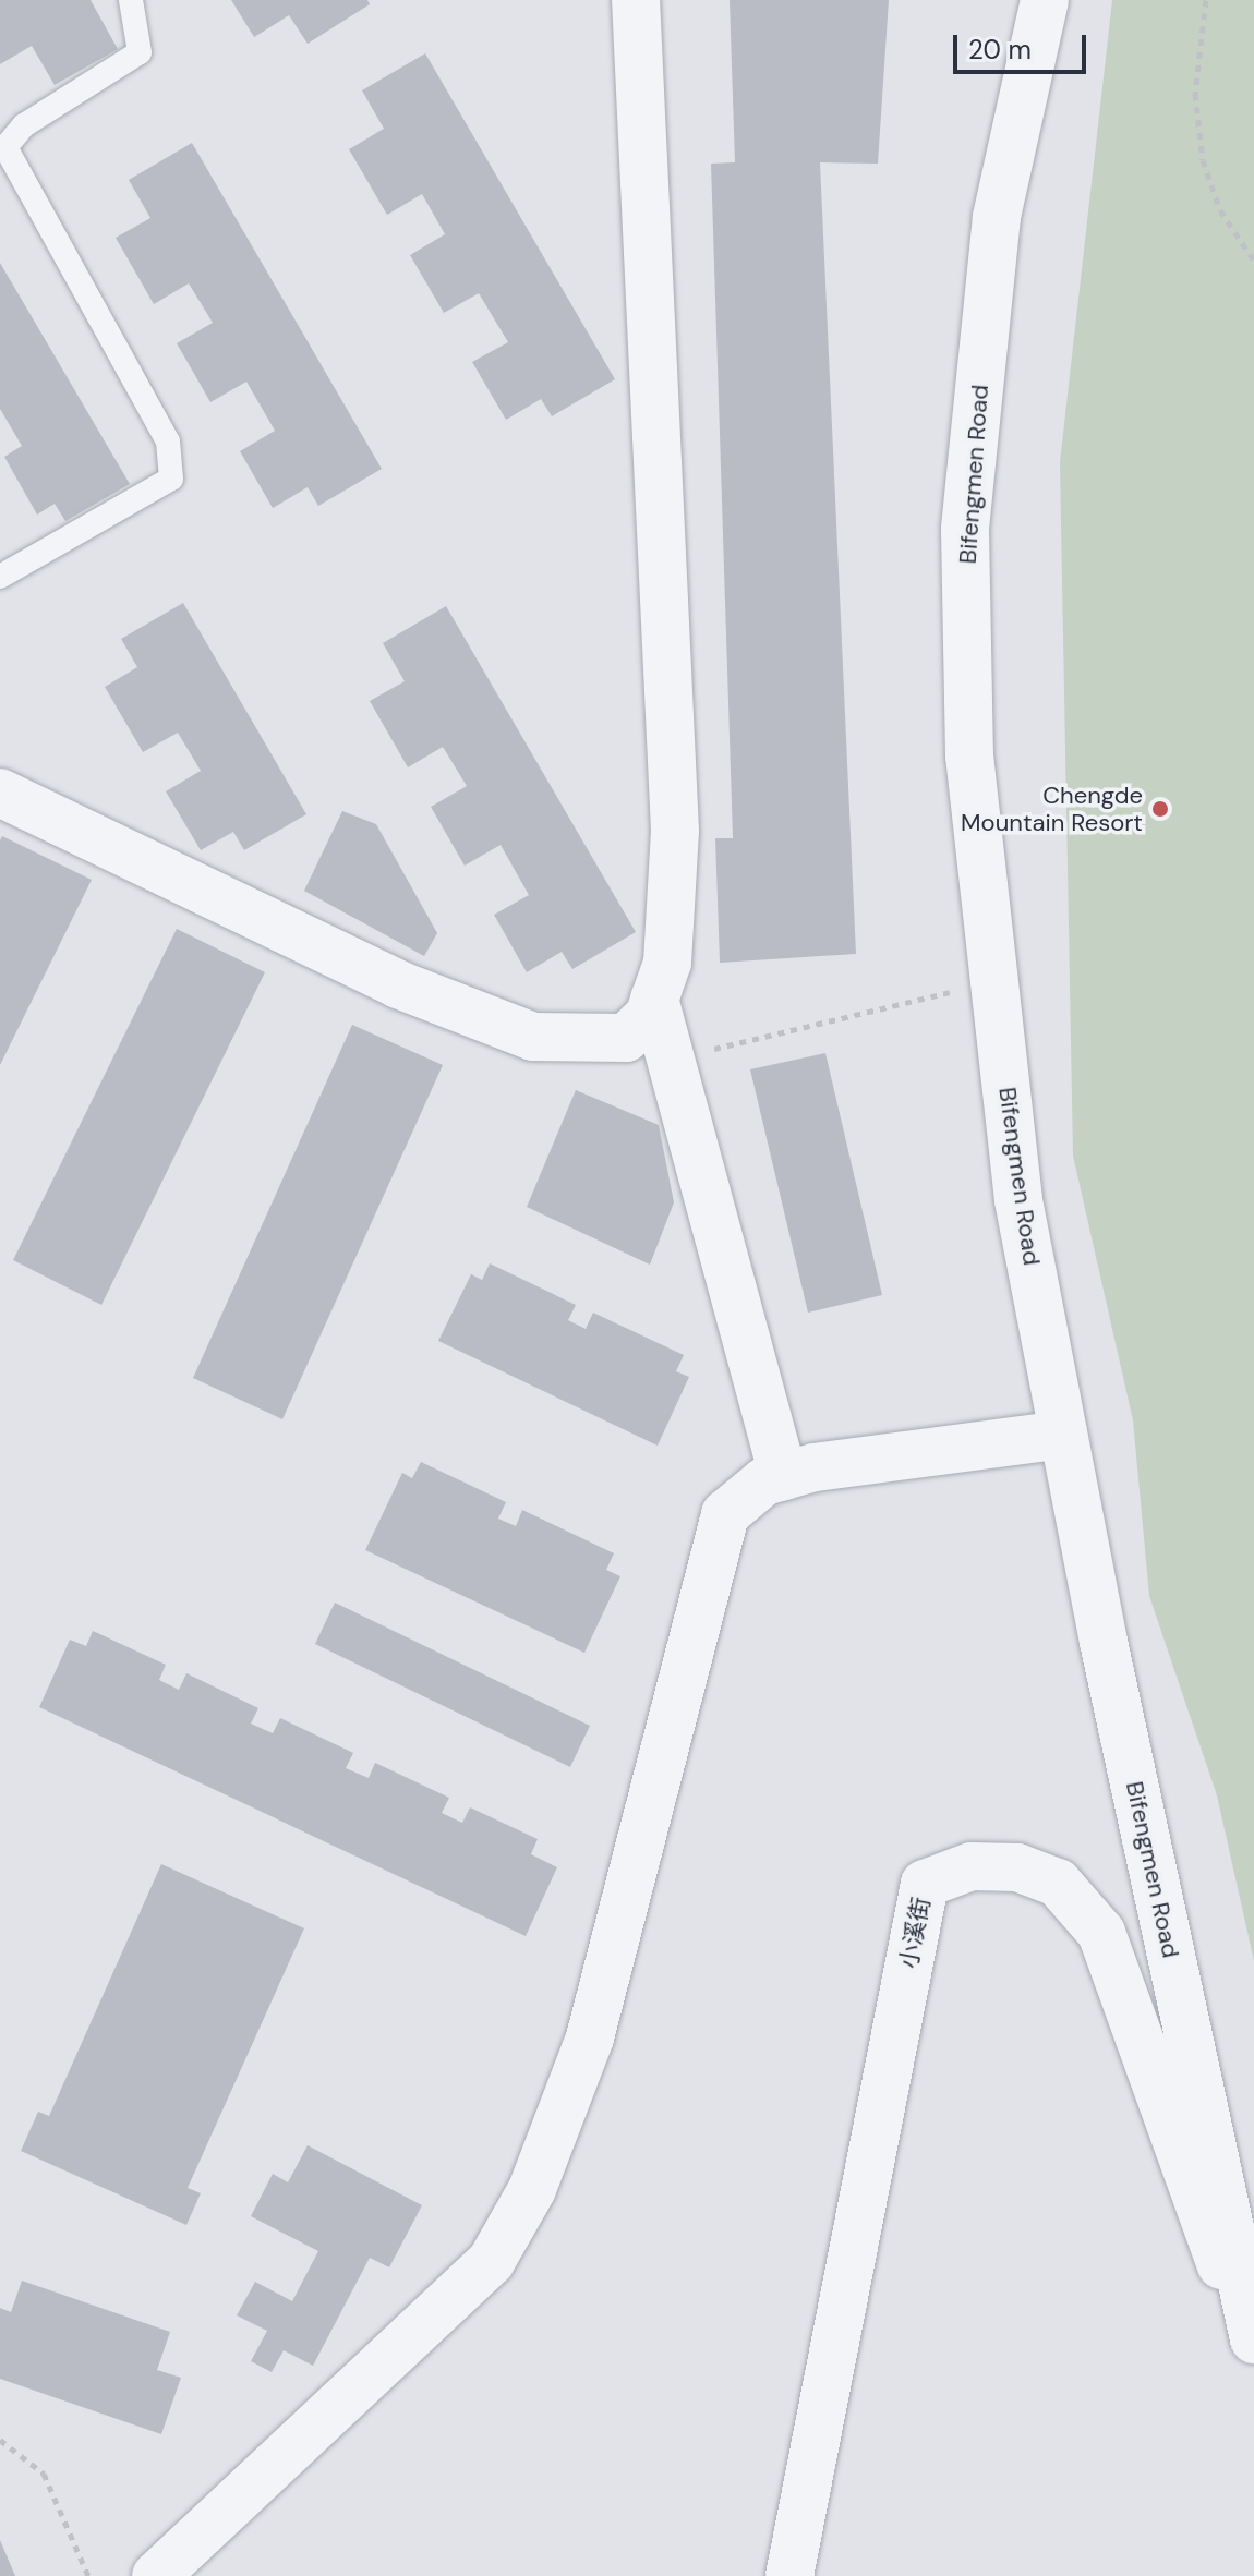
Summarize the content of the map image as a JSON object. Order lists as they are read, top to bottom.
{
  "streets": {
    "street": ["Bifengmen Road", "小溪街"]
  },
  "places": ["Chengde Mountain Resort"],
  "scale_bar": "20 m"
}
